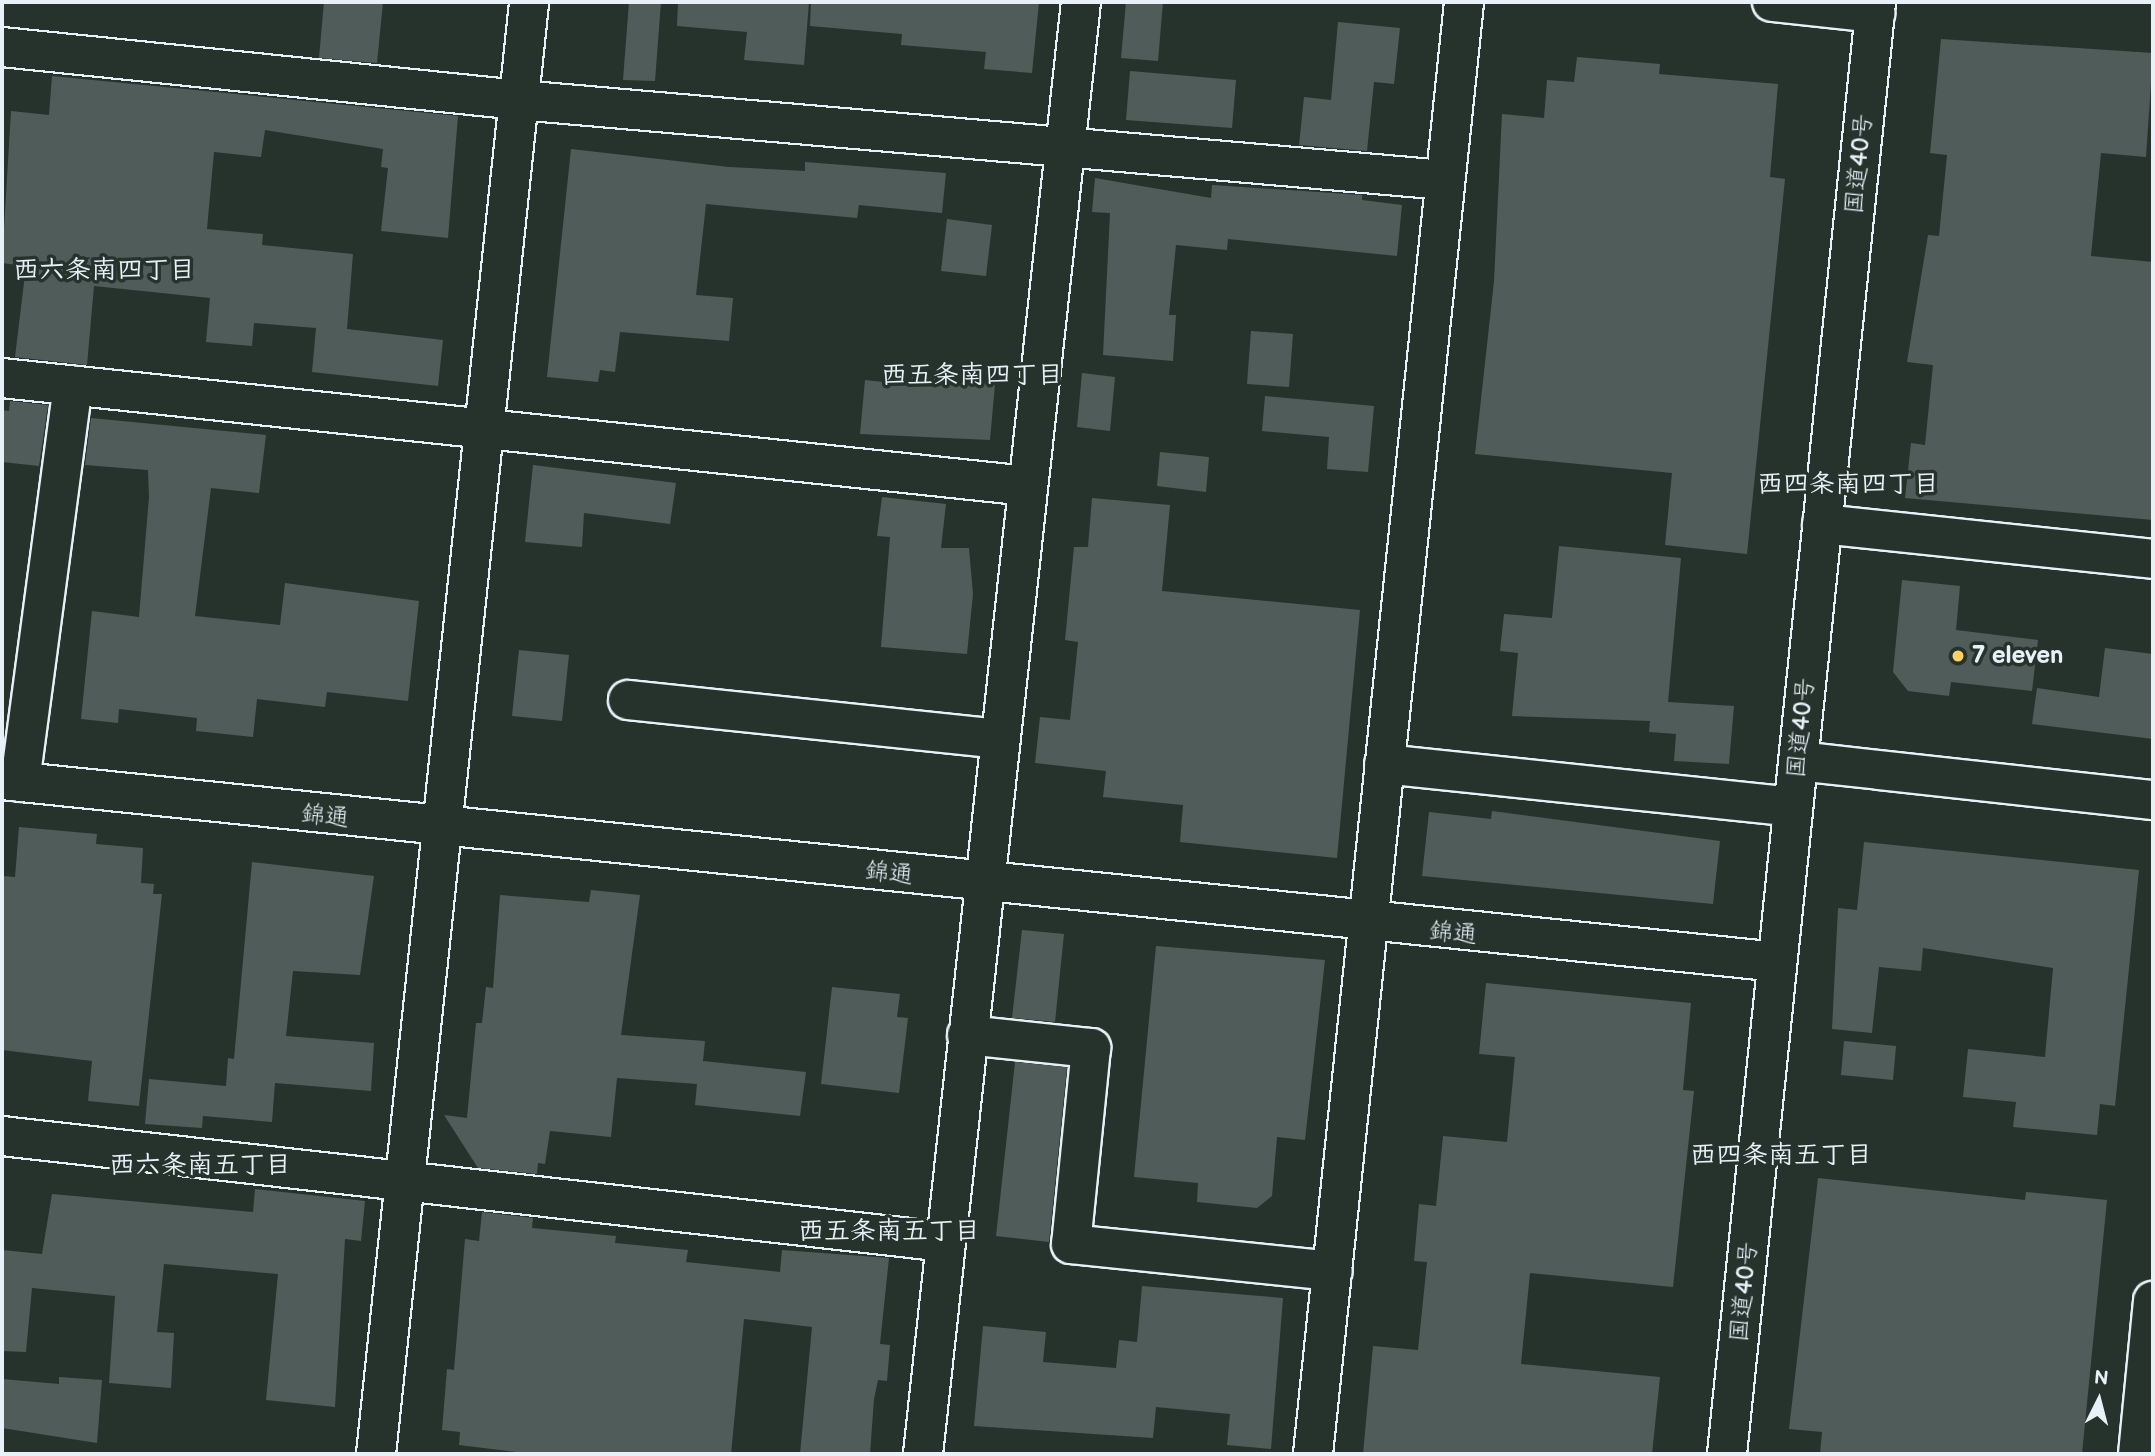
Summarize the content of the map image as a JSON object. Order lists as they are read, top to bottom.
{
  "streets": {
    "main road": ["国道40号", "錦通"]
  },
  "crossings": [
    ["国道40号", "錦通"]
  ],
  "districts": [
    "西六条南四丁目",
    "西五条南四丁目",
    "西四条南四丁目",
    "西四条南五丁目",
    "西六条南五丁目",
    "西五条南五丁目"
  ],
  "places": ["7 eleven"],
  "north": "top"
}
